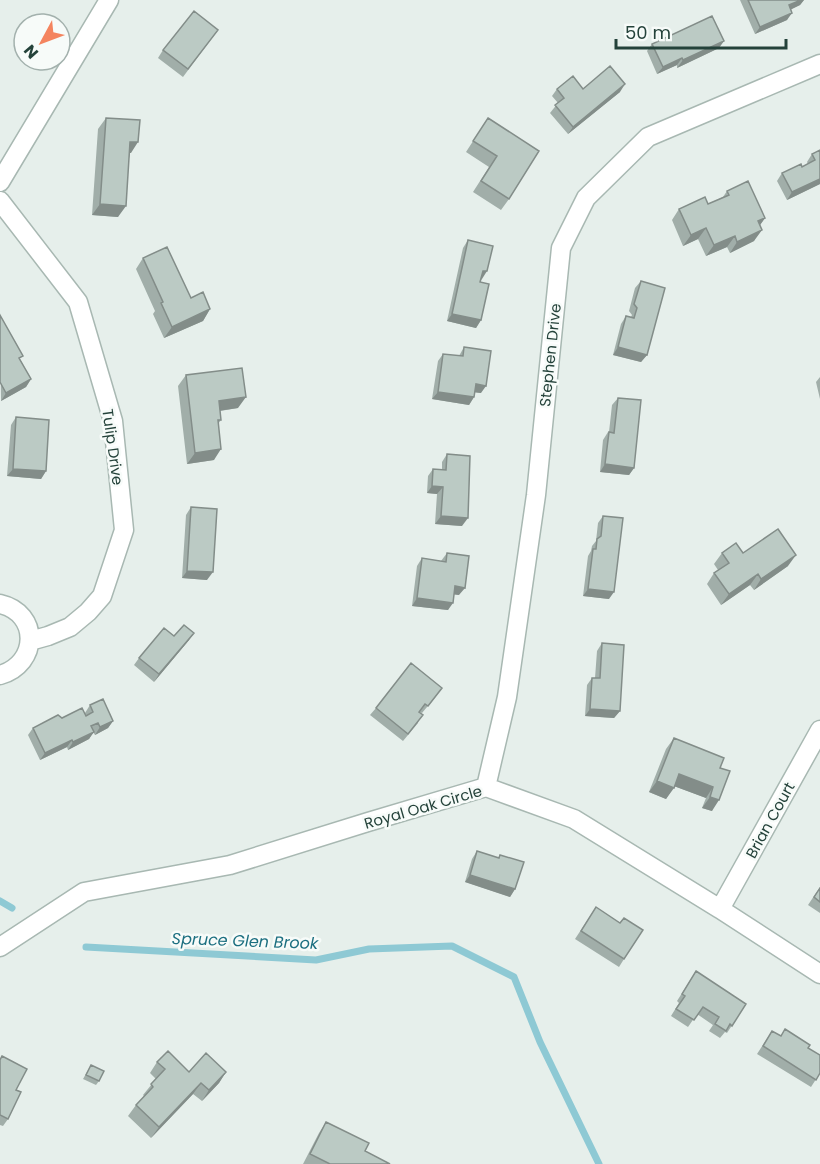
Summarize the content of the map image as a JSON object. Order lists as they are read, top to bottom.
{
  "streets": {
    "street": [
      "Stephen Drive",
      "Tulip Drive",
      "Royal Oak Circle",
      "Brian Court"
    ]
  },
  "crossings": [
    ["Stephen Drive", "Royal Oak Circle"],
    ["Royal Oak Circle", "Brian Court"]
  ],
  "water": ["Spruce Glen Brook"],
  "scale_bar": "50 m",
  "north": "bottom left"
}
